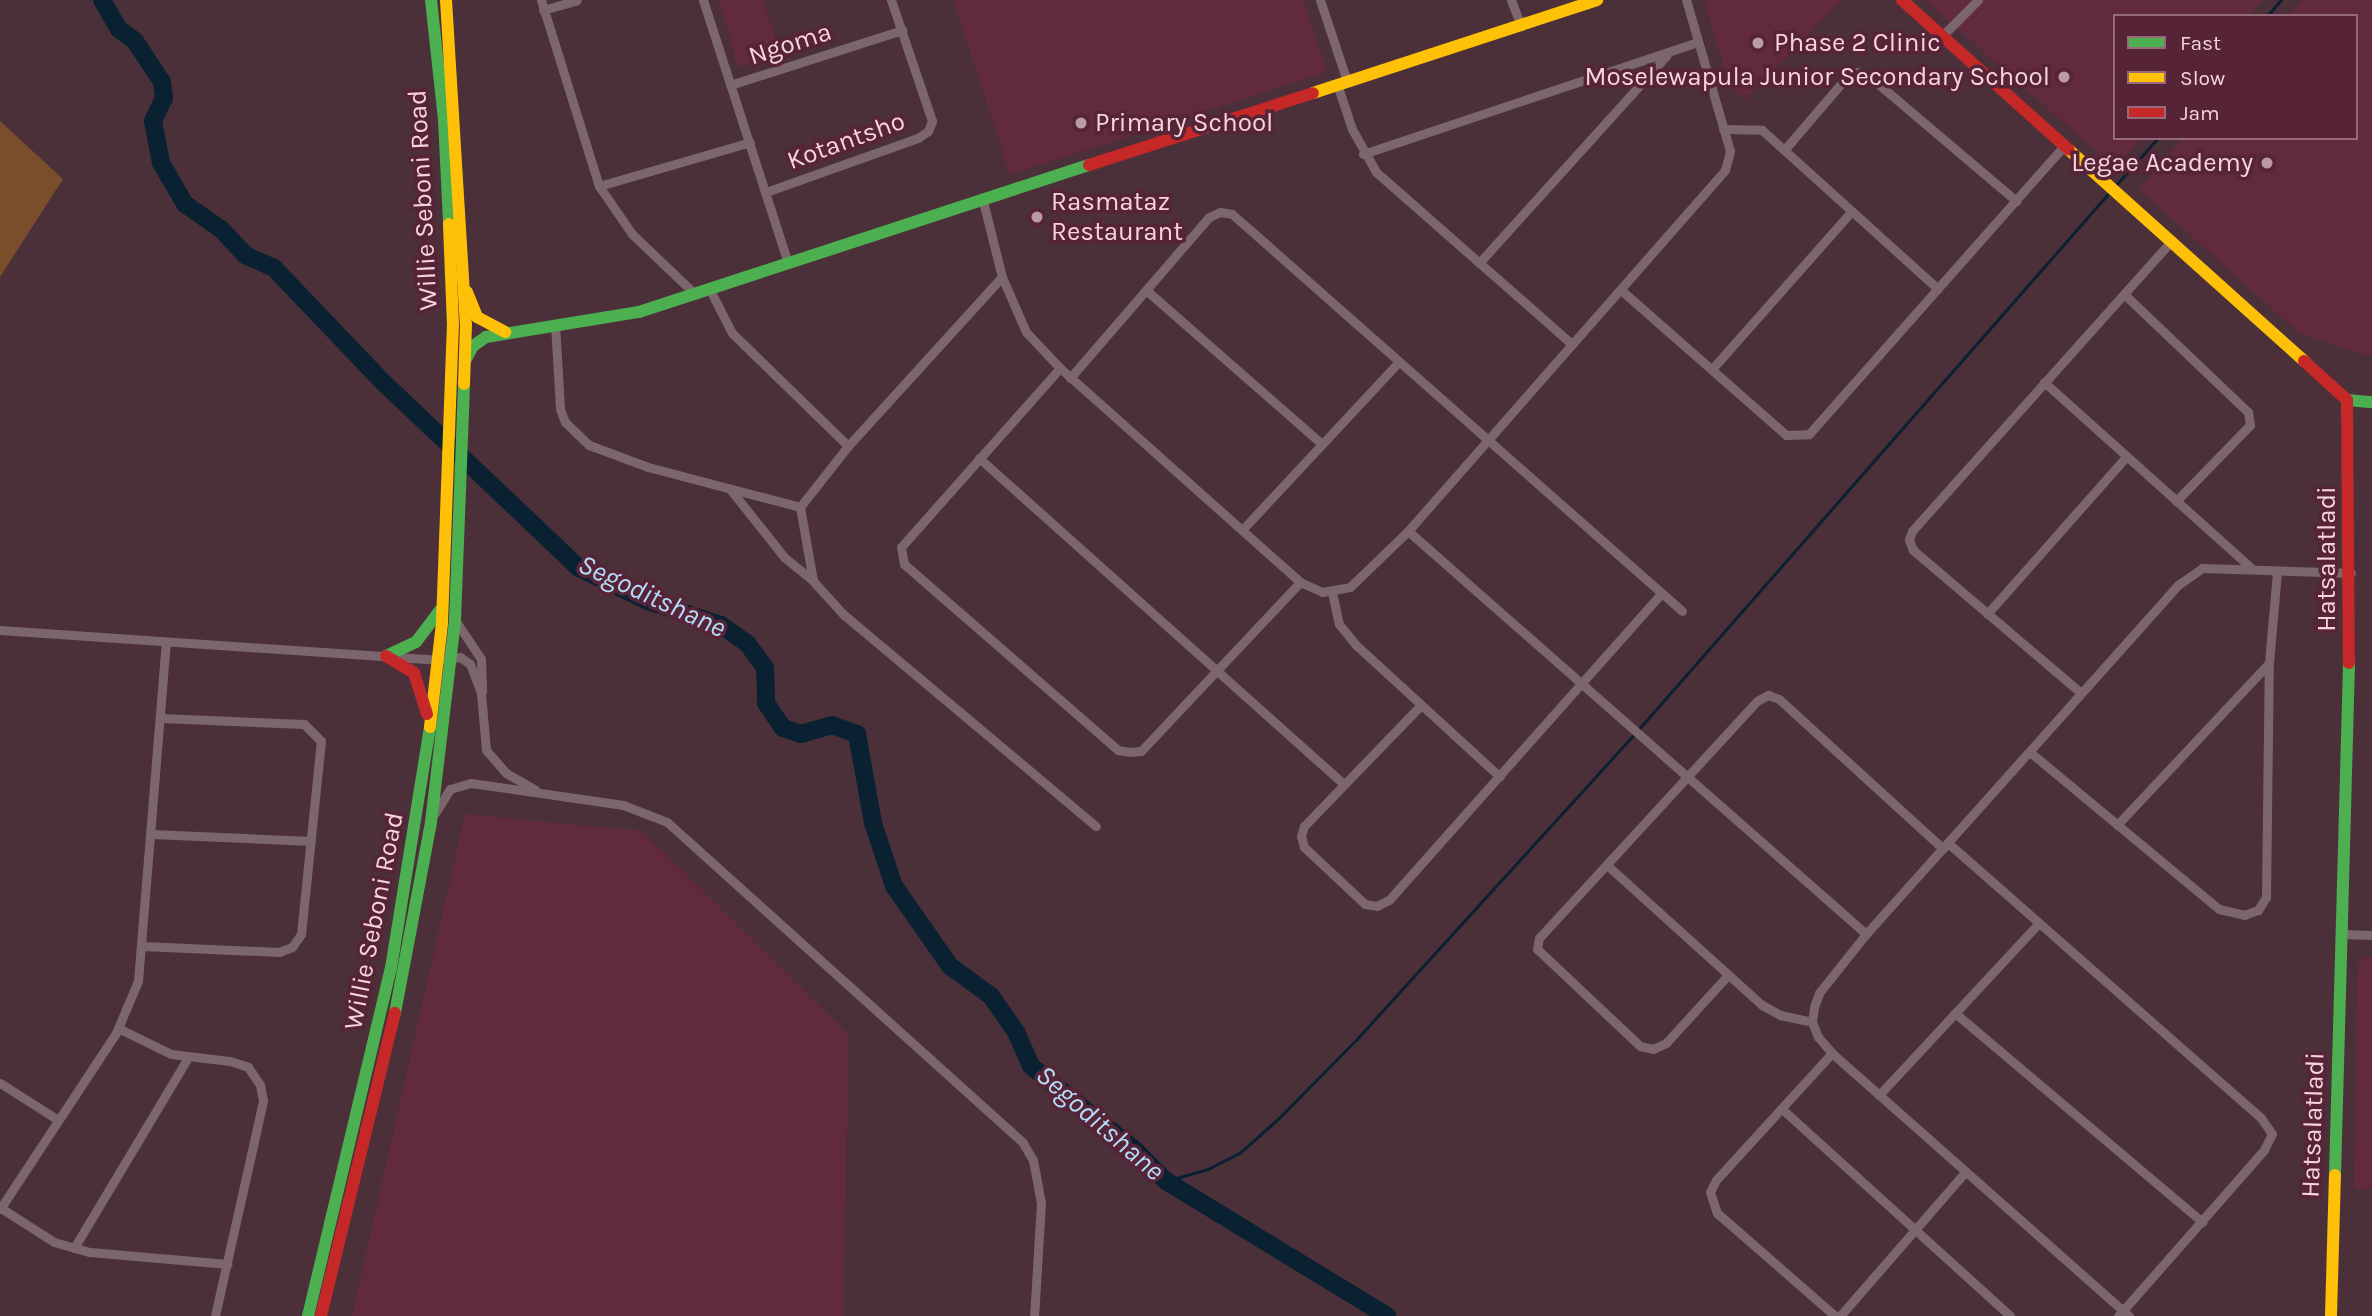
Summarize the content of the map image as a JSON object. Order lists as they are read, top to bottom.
{
  "streets": {
    "main road": ["Willie Seboni Road", "Hatsalatladi"],
    "street": ["Ngoma", "Kotantsho"]
  },
  "crossings": [
    ["Ngoma", "Kotantsho"]
  ],
  "water": ["Segoditshane"],
  "places": [
    "Phase 2 Clinic",
    "Moselewapula Junior Secondary School",
    "Primary School",
    "Legae Academy",
    "Rasmataz Restaurant"
  ],
  "legend": ["Fast", "Slow", "Jam"]
}
